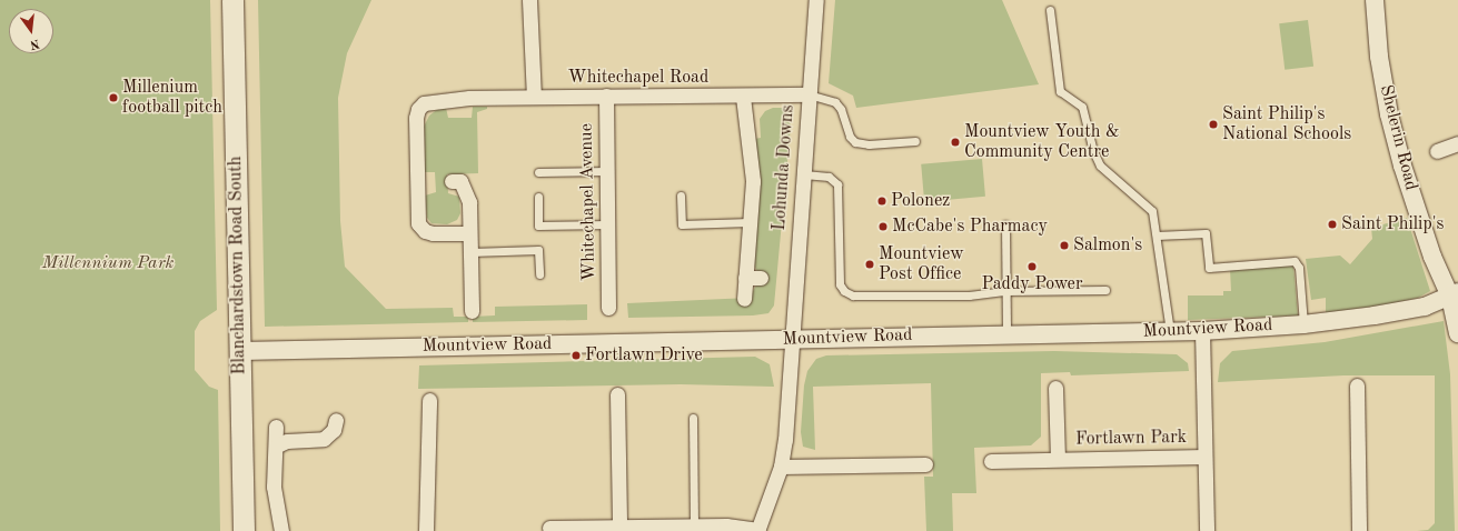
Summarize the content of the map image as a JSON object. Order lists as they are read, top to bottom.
{
  "streets": {
    "main road": ["Blanchardstown Road South"],
    "street": [
      "Whitechapel Road",
      "Shelerin Road",
      "Lohunda Downs",
      "Whitechapel Avenue",
      "Mountview Road",
      "Fortlawn Park"
    ]
  },
  "crossings": [
    ["Whitechapel Road", "Lohunda Downs"],
    ["Whitechapel Road", "Whitechapel Avenue"],
    ["Shelerin Road", "Mountview Road"],
    ["Lohunda Downs", "Mountview Road"],
    ["Blanchardstown Road South", "Mountview Road"],
    ["Mountview Road", "Fortlawn Park"]
  ],
  "parks": ["Millennium Park"],
  "places": [
    "Millenium football pitch",
    "Saint Philip's National Schools",
    "Mountview Youth & Community Centre",
    "Polonez",
    "Saint Philip's",
    "McCabe's Pharmacy",
    "Salmon's",
    "Mountview Post Office",
    "Paddy Power",
    "Fortlawn Drive"
  ],
  "north": "bottom"
}
